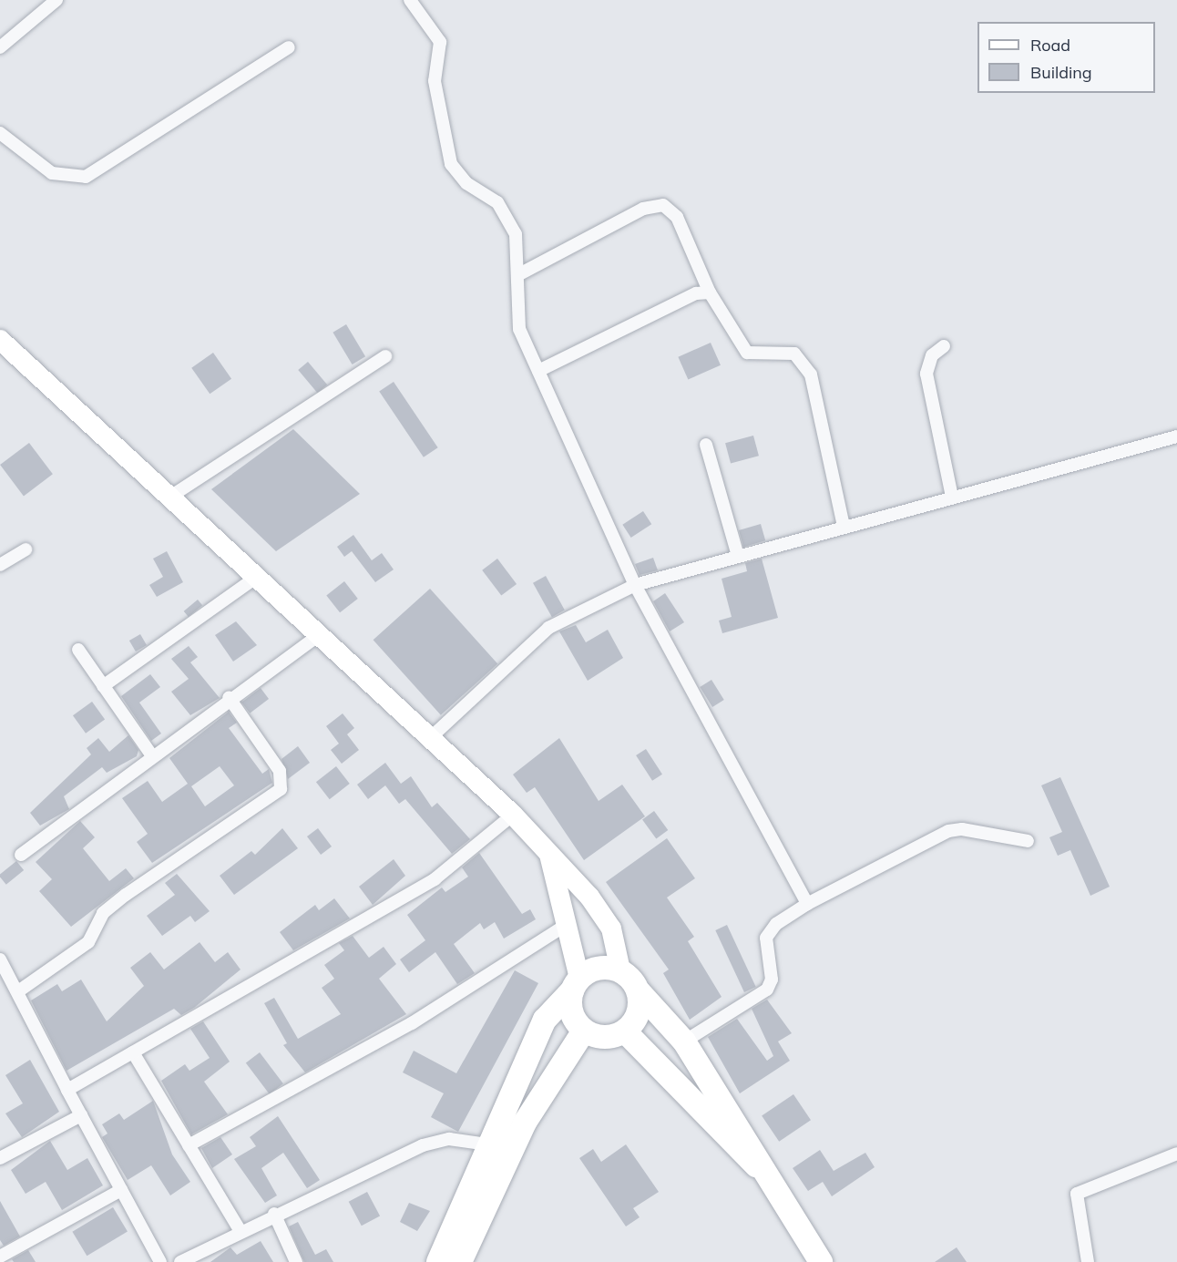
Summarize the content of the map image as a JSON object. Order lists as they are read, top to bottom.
{
  "legend": ["Road", "Building"]
}
